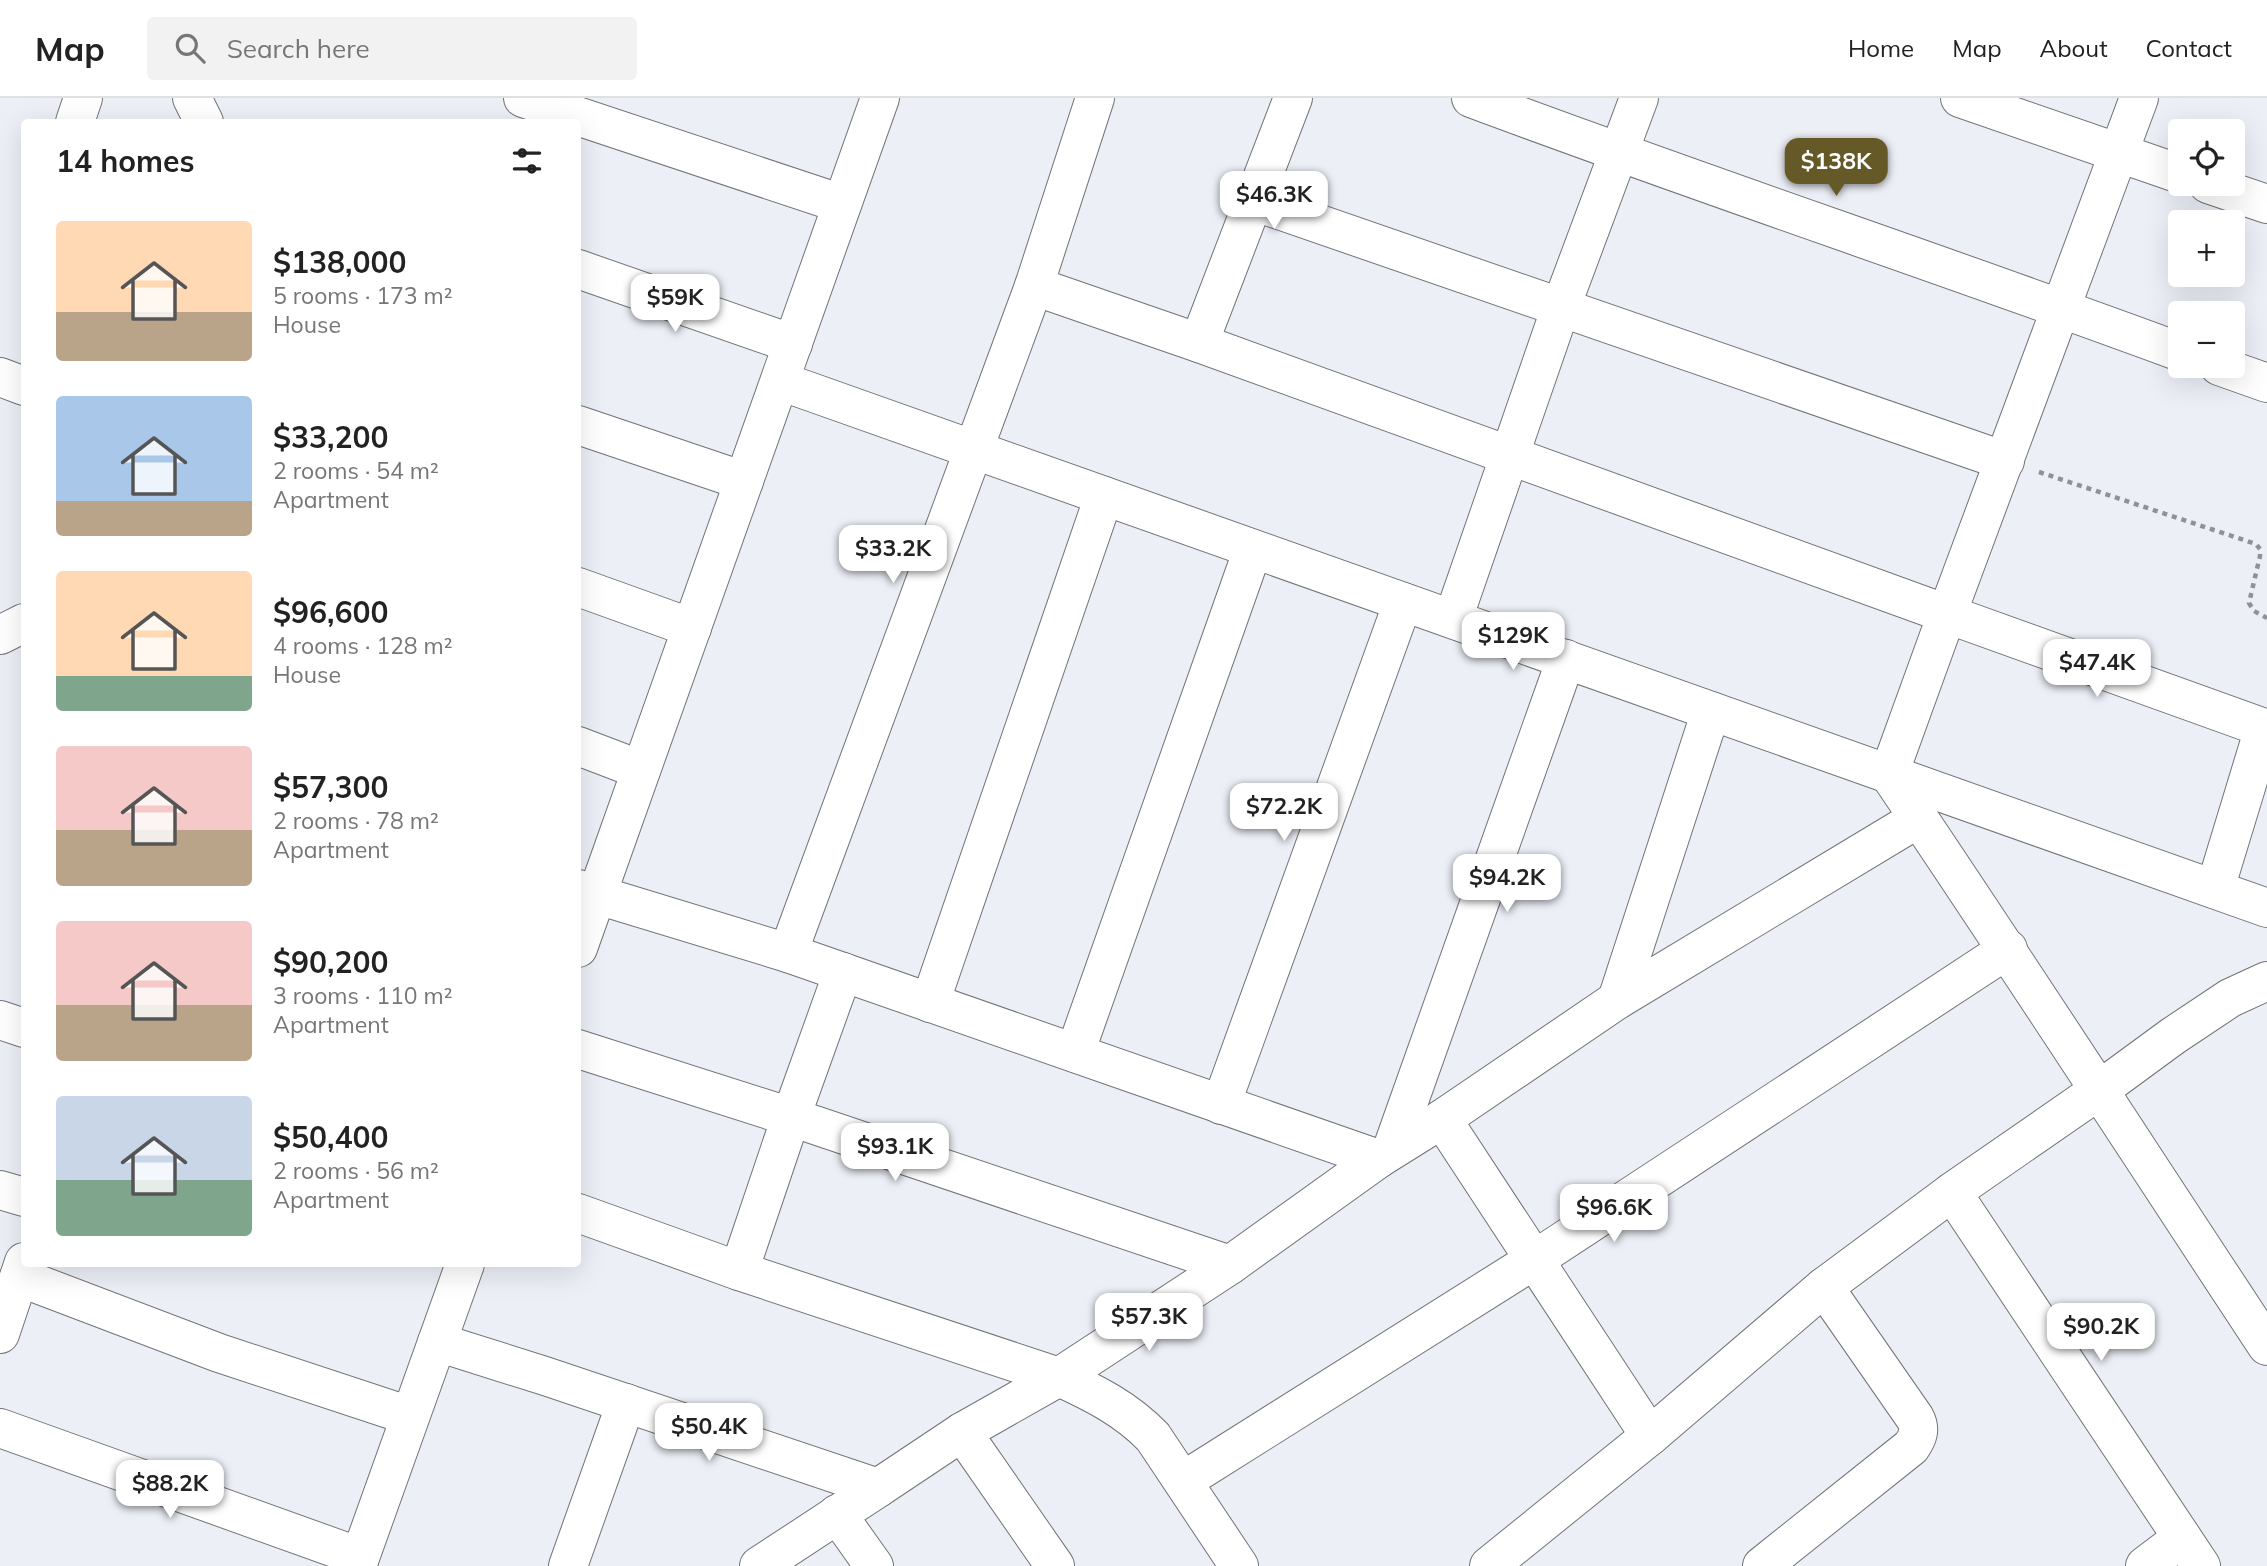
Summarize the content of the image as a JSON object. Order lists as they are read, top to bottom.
{
  "page": {
    "header": "Map",
    "search": "Search here",
    "nav": [
      "Home",
      "Map",
      "About",
      "Contact"
    ],
    "map_buttons": ["+", "−"],
    "heading": "14 homes",
    "price": [
      "$138K",
      "$46.3K",
      "$59K",
      "$33.2K",
      "$129K",
      "$47.4K",
      "$72.2K",
      "$94.2K",
      "$93.1K",
      "$96.6K",
      "$57.3K",
      "$90.2K",
      "$50.4K",
      "$88.2K"
    ],
    "list": [
      {
        "name": "$138,000",
        "note": "5 rooms · 173 m² · House"
      },
      {
        "name": "$33,200",
        "note": "2 rooms · 54 m² · Apartment"
      },
      {
        "name": "$96,600",
        "note": "4 rooms · 128 m² · House"
      },
      {
        "name": "$57,300",
        "note": "2 rooms · 78 m² · Apartment"
      },
      {
        "name": "$90,200",
        "note": "3 rooms · 110 m² · Apartment"
      },
      {
        "name": "$50,400",
        "note": "2 rooms · 56 m² · Apartment"
      }
    ]
  }
}
